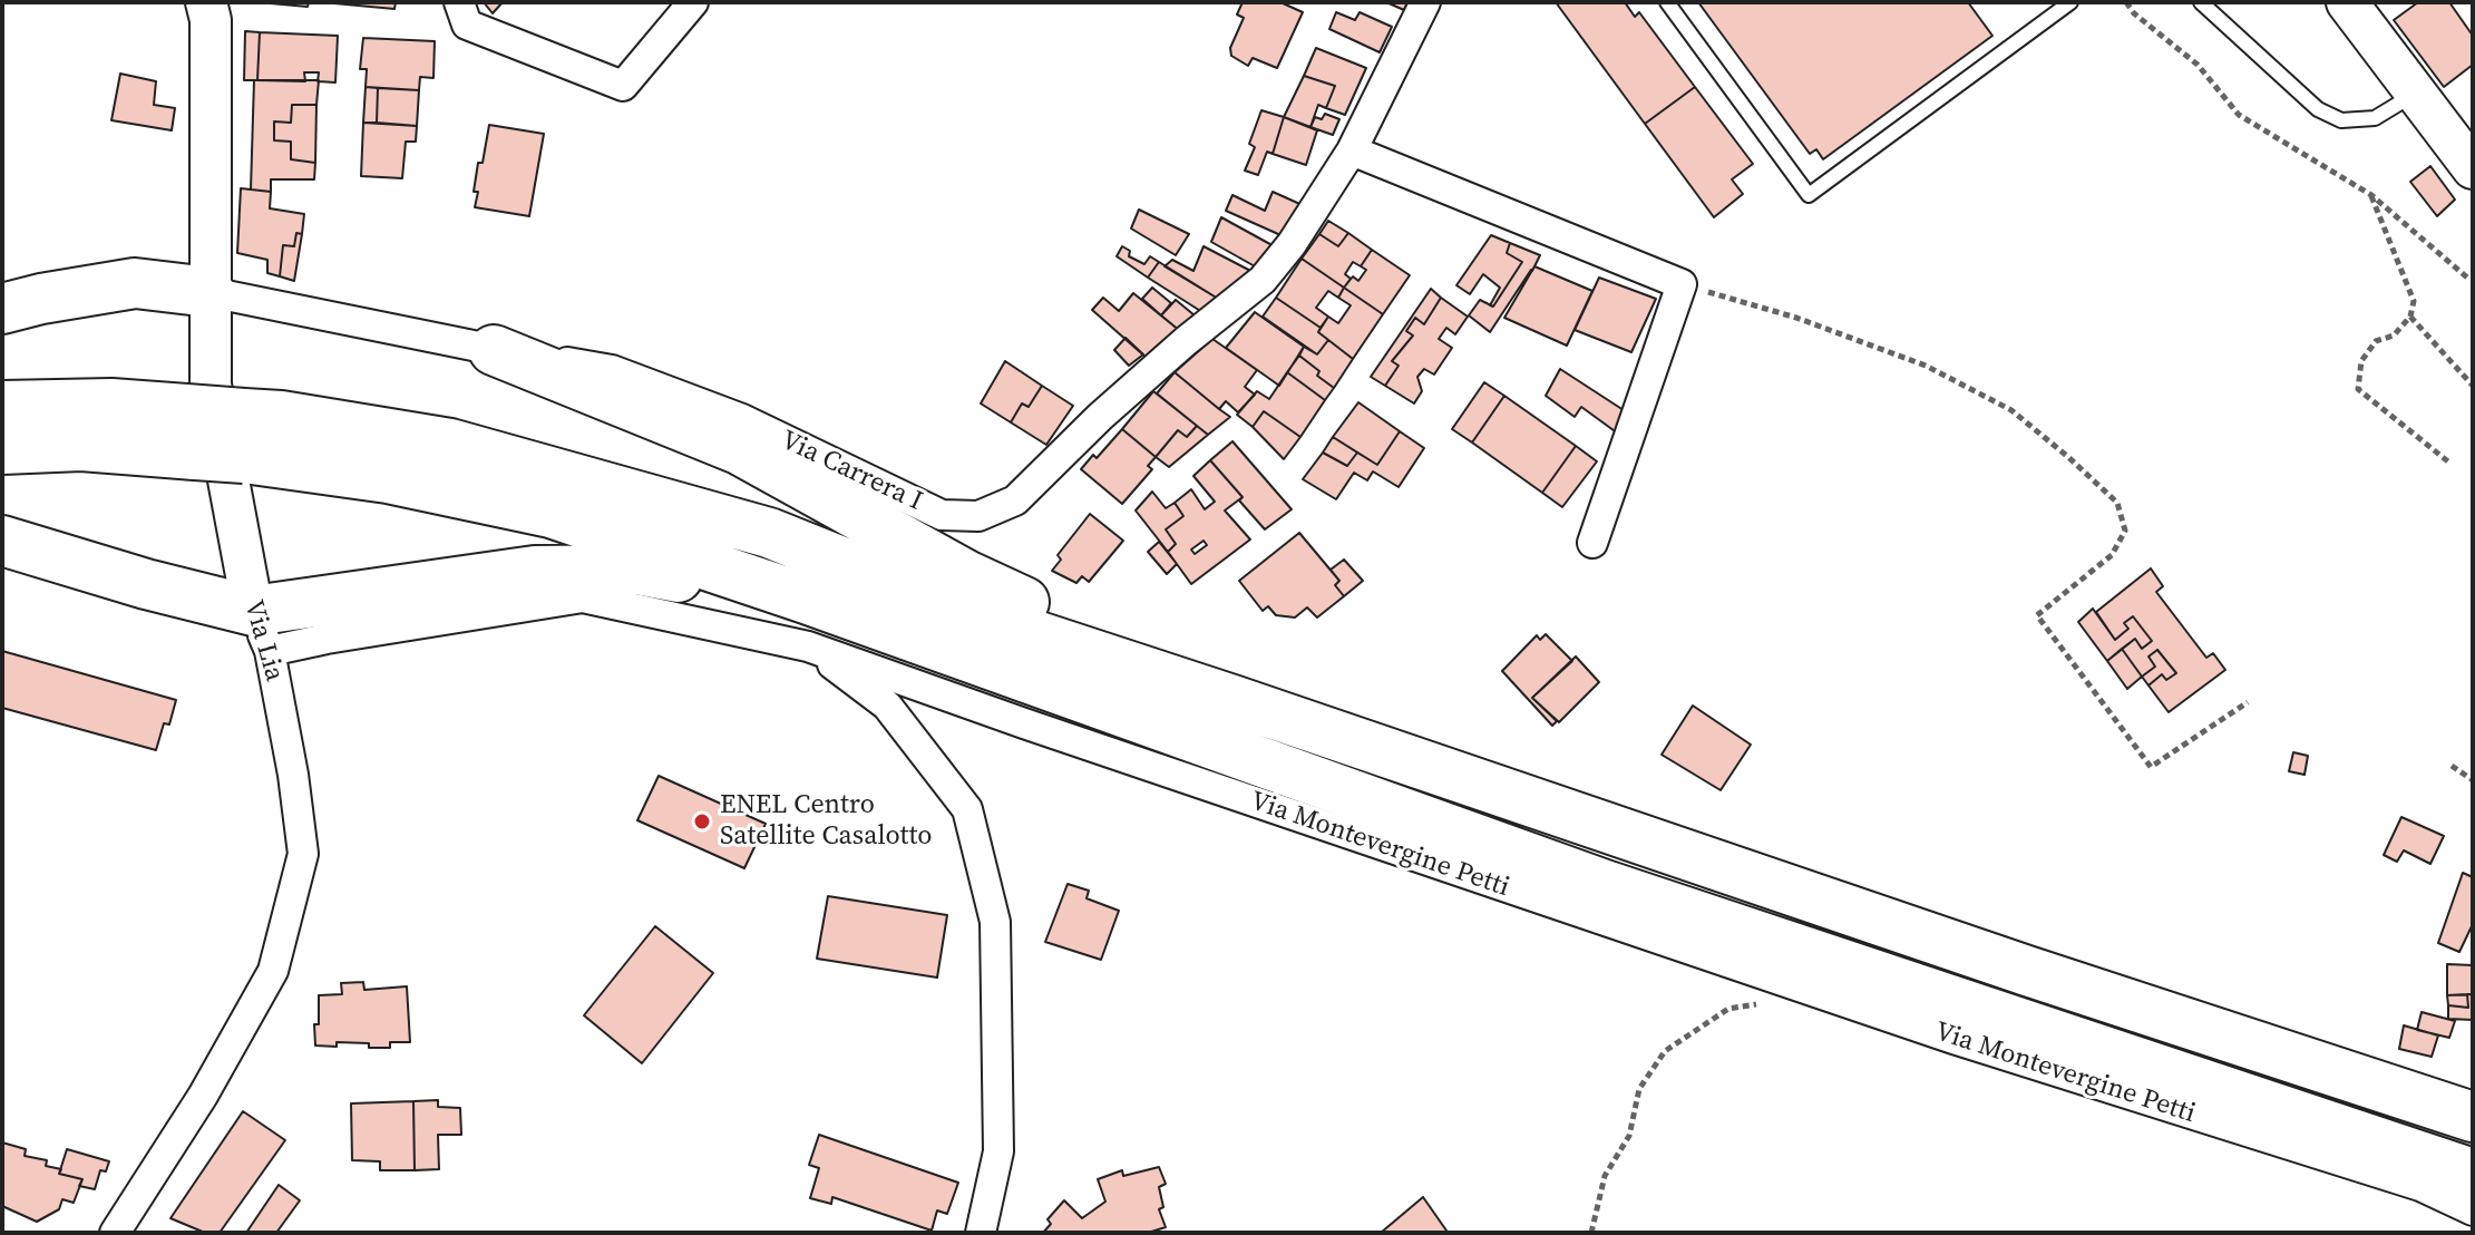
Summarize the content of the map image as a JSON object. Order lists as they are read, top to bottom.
{
  "streets": {
    "street": ["Via Carrera I", "Via Lia", "Via Montevergine Petti"]
  },
  "crossings": [
    ["Via Carrera I", "Via Lia"],
    ["Via Lia", "Via Montevergine Petti"]
  ],
  "places": ["ENEL Centro Satellite Casalotto"]
}
